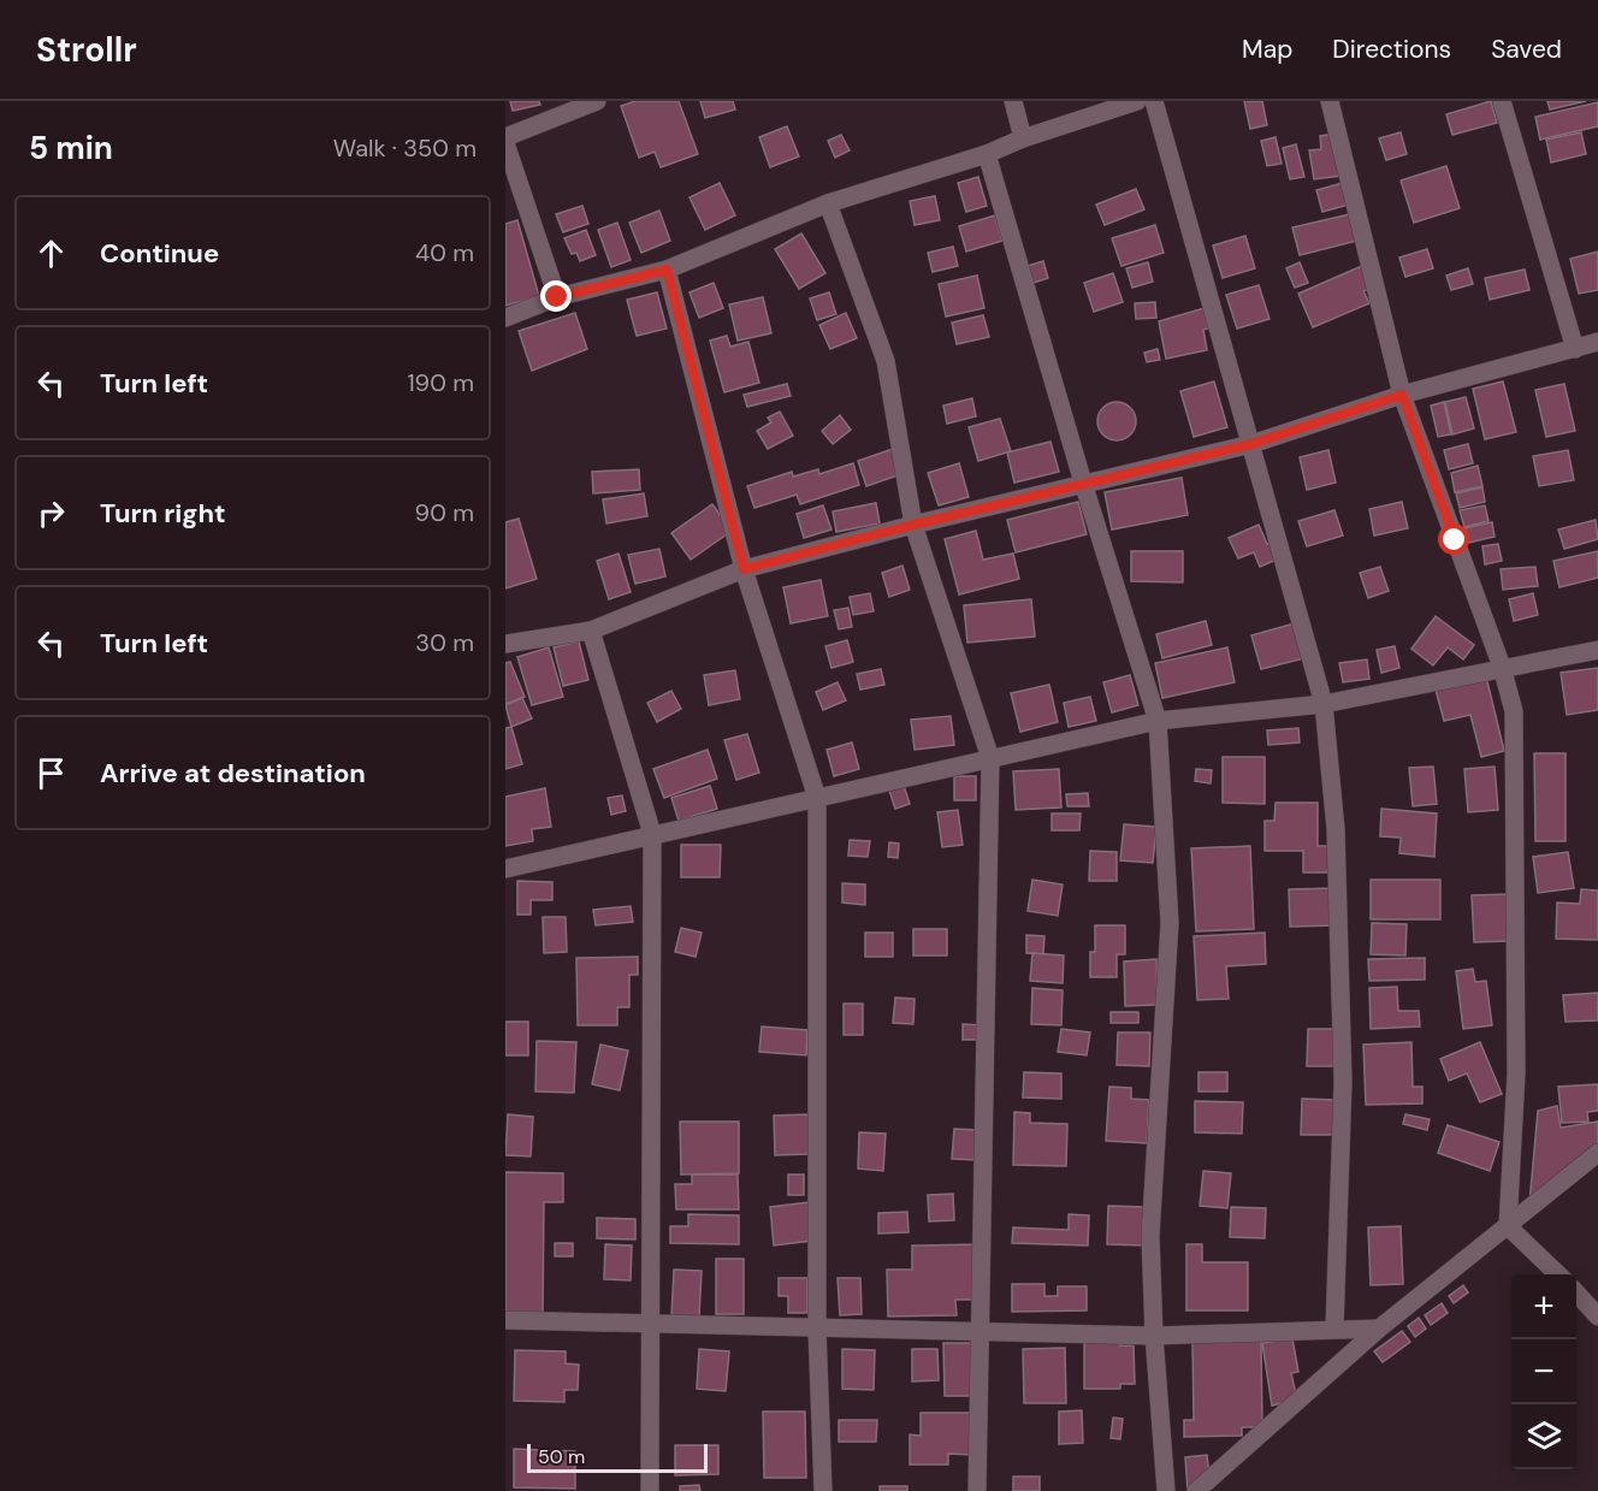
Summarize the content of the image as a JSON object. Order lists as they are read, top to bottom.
{
  "scale_bar": "50 m",
  "page": {
    "header": "Strollr",
    "nav": ["Map", "Directions", "Saved"],
    "heading": ["5 min", "Walk · 350 m"],
    "list": [
      ["Continue", "40 m"],
      ["Turn left", "190 m"],
      ["Turn right", "90 m"],
      ["Turn left", "30 m"],
      "Arrive at destination"
    ],
    "map_buttons": ["+", "−"],
    "scale": "50 m"
  }
}
